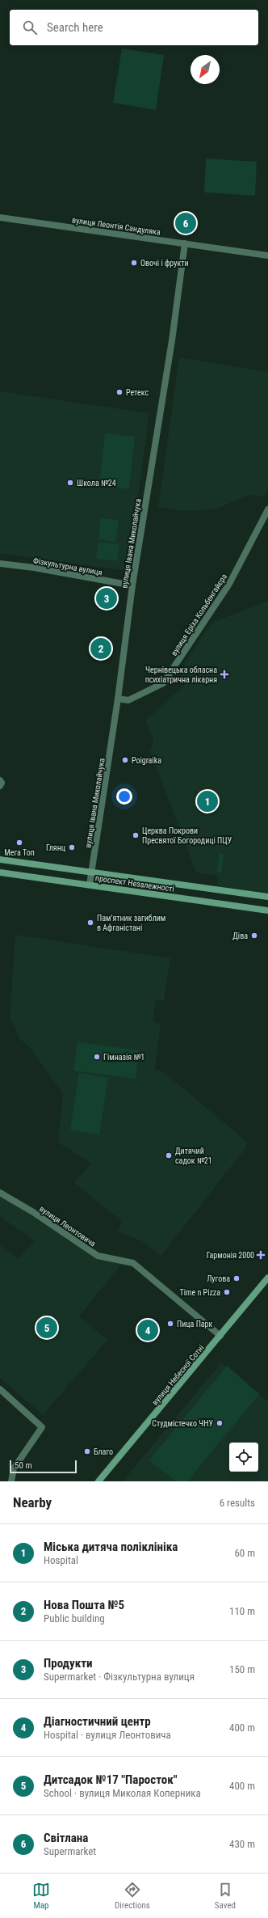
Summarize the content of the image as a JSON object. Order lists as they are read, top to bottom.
{
  "streets": {
    "main road": ["проспект Незалежності", "вулиця Небесної Сотні"],
    "street": [
      "вулиця Леонтія Сандуляка",
      "вулиця Івана Миколайчука",
      "Фізкультурна вулиця",
      "вулиця Еріха Кольбенгайєра",
      "вулиця Леонтовича"
    ]
  },
  "crossings": [
    ["вулиця Леонтія Сандуляка", "вулиця Івана Миколайчука"],
    ["вулиця Івана Миколайчука", "Фізкультурна вулиця"],
    ["вулиця Івана Миколайчука", "вулиця Еріха Кольбенгайєра"],
    ["вулиця Івана Миколайчука", "проспект Незалежності"],
    ["вулиця Леонтовича", "вулиця Небесної Сотні"]
  ],
  "places": {
    "other": [
      "Овочі і фрукти",
      "Ретекс",
      "Школа №24",
      "Poigraika",
      "Церква Покрови Пресвятої Богородиці ПЦУ",
      "Мега Топ",
      "Глянц",
      "Пам’ятник загиблим в Афганістані",
      "Діва",
      "Гімназія №1",
      "Дитячий садок №21",
      "Лугова",
      "Time n Pizza",
      "Пица Парк",
      "Студмістечко ЧНУ",
      "Благо"
    ],
    "health": ["Чернівецька обласна психіатрична лікарня", "Гармонія 2000"]
  },
  "scale_bar": "50 m",
  "north": "bottom left",
  "page": {
    "search": "Search here",
    "pins": [
      "6",
      "3",
      "2",
      "1",
      "5",
      "4"
    ],
    "scale": "50 m",
    "heading": ["Nearby", "6 results"],
    "list": [
      {
        "mark": "1",
        "name": "Міська дитяча поліклініка",
        "note": "Hospital",
        "value": "60 m"
      },
      {
        "mark": "2",
        "name": "Нова Пошта №5",
        "note": "Public building",
        "value": "110 m"
      },
      {
        "mark": "3",
        "name": "Продукти",
        "note": "Supermarket · Фізкультурна вулиця",
        "value": "150 m"
      },
      {
        "mark": "4",
        "name": "Діагностичний центр",
        "note": "Hospital · вулиця Леонтовича",
        "value": "400 m"
      },
      {
        "mark": "5",
        "name": "Дитсадок №17 \"Паросток\"",
        "note": "School · вулиця Миколая Коперника",
        "value": "400 m"
      },
      {
        "mark": "6",
        "name": "Світлана",
        "note": "Supermarket",
        "value": "430 m"
      }
    ],
    "nav": ["Map", "Directions", "Saved"]
  }
}
